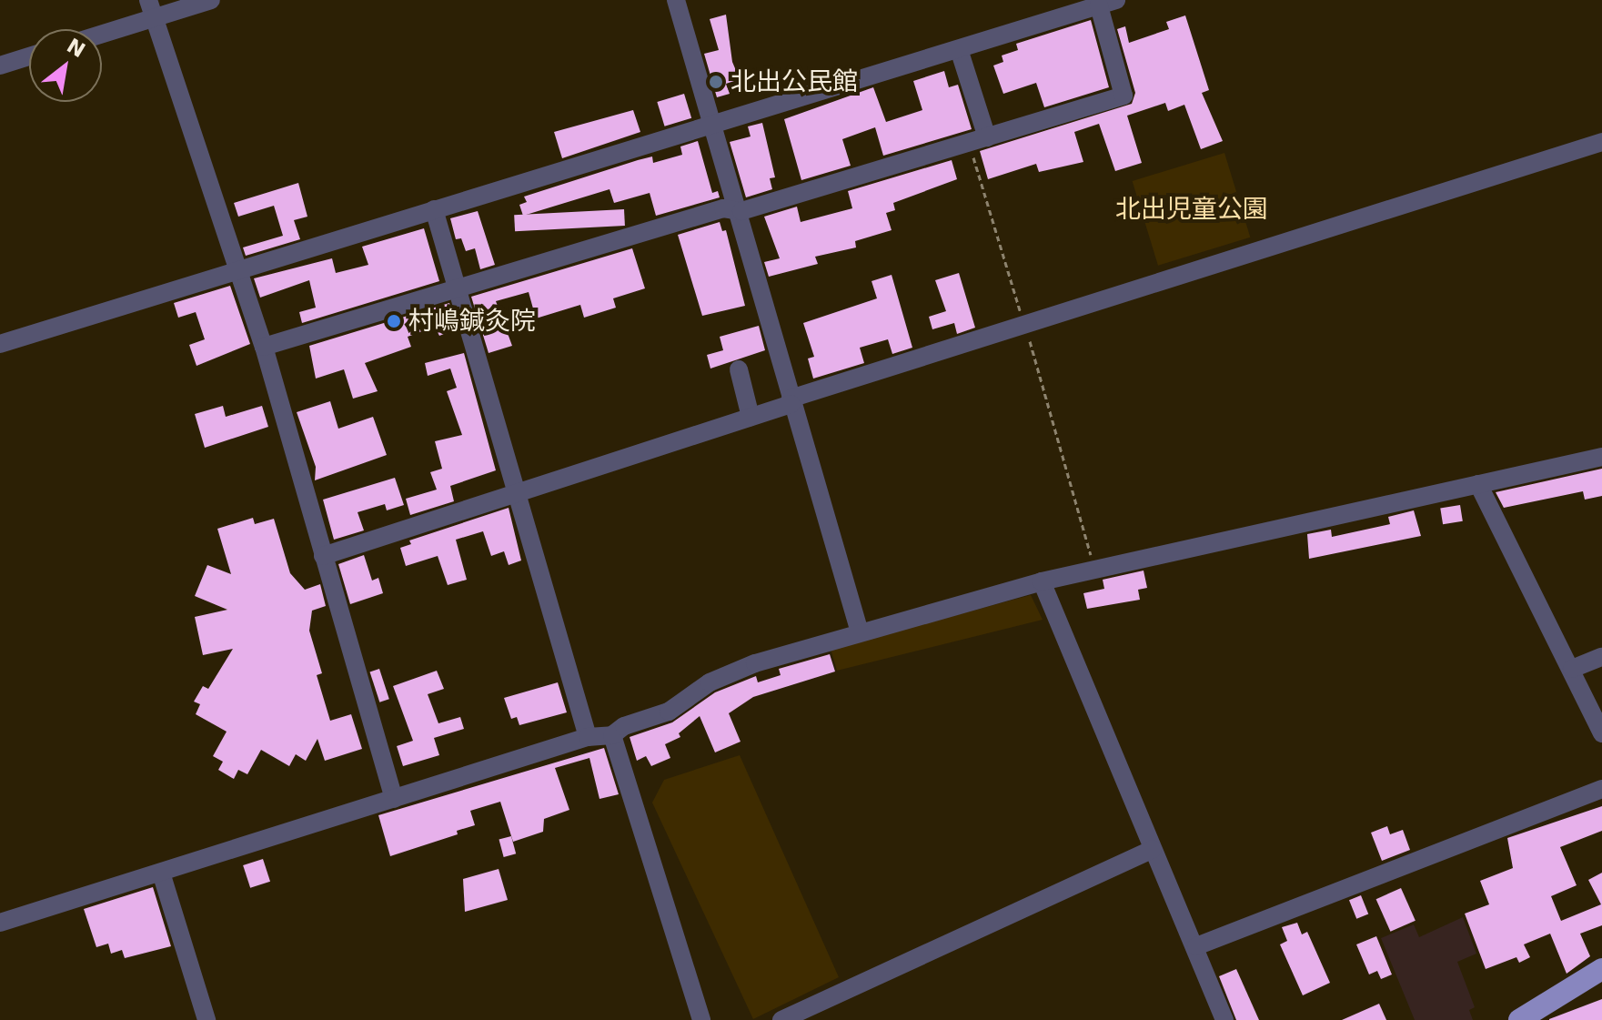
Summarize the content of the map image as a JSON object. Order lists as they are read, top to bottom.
{
  "parks": ["北出児童公園"],
  "places": ["北出公民館", "村嶋鍼灸院"],
  "north": "top right"
}
